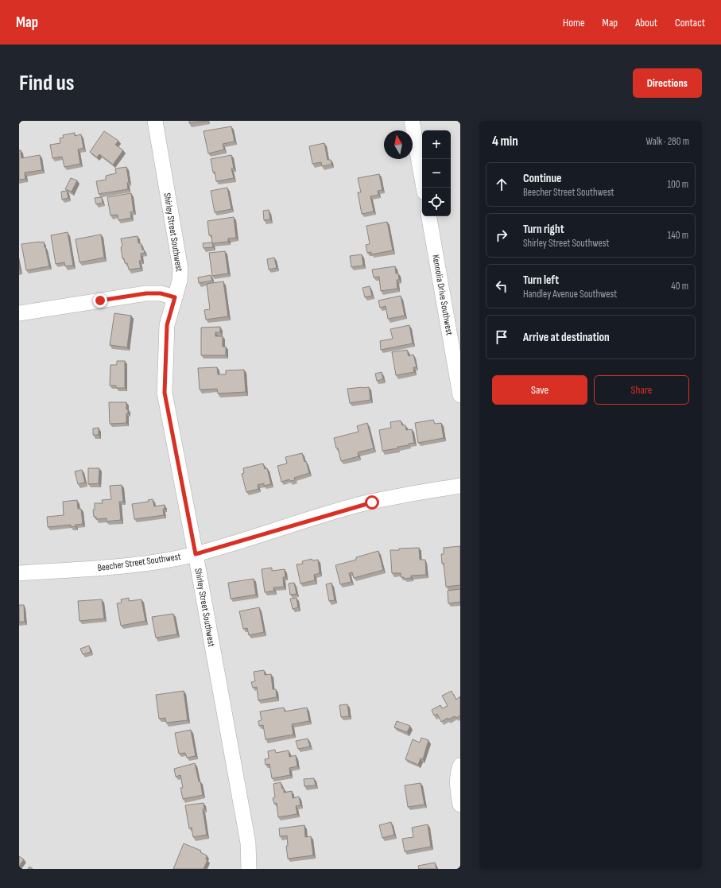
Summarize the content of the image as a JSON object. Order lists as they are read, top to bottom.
{
  "streets": {
    "street": ["Shirley Street Southwest", "Kennolia Drive Southwest", "Beecher Street Southwest"]
  },
  "crossings": [
    ["Shirley Street Southwest", "Beecher Street Southwest"]
  ],
  "north": "top",
  "page": {
    "header": "Map",
    "nav": [
      "Home",
      "Map",
      "About",
      "Contact"
    ],
    "buttons": [
      "Directions",
      ["Save", "Share"]
    ],
    "title": "Find us",
    "heading": ["4 min", "Walk · 280 m"],
    "map_buttons": ["+", "−"],
    "list": [
      ["Continue", "Beecher Street Southwest", "100 m"],
      ["Turn right", "Shirley Street Southwest", "140 m"],
      ["Turn left", "Handley Avenue Southwest", "40 m"],
      "Arrive at destination"
    ]
  }
}
